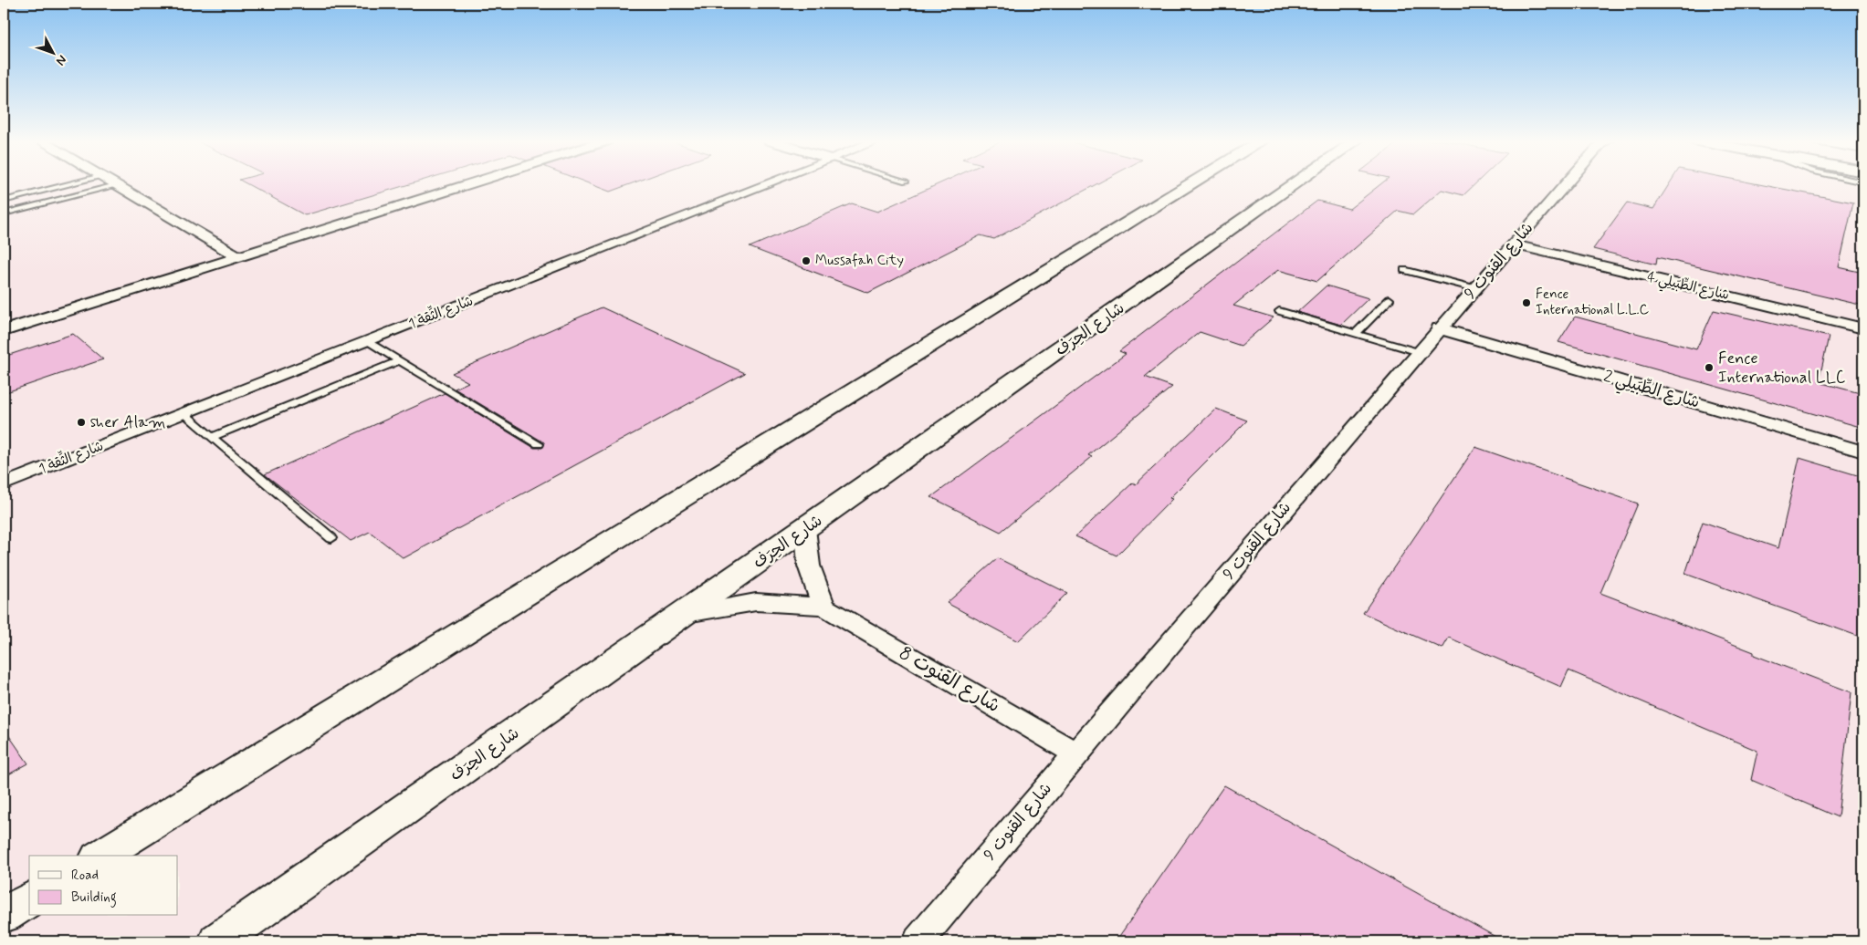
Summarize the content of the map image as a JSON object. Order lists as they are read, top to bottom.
{
  "streets": {
    "street": [
      "شارع القنوت 9",
      "شارع الطِّبَيلِي 4",
      "شارع الثِّقة 1",
      "شارع الحِرَف",
      "شارع الطِّبَيلِي 2",
      "شارع القنوت 8"
    ]
  },
  "crossings": [
    ["شارع القنوت 9", "شارع الطِّبَيلِي 4"],
    ["شارع القنوت 9", "شارع الطِّبَيلِي 2"],
    ["شارع القنوت 9", "شارع القنوت 8"],
    ["شارع الحِرَف", "شارع القنوت 8"]
  ],
  "places": [
    "Mussafah City",
    "Fence International L.L.C",
    "Fence International LLC",
    "sher Alam"
  ],
  "legend": ["Road", "Building"],
  "north": "bottom right"
}
